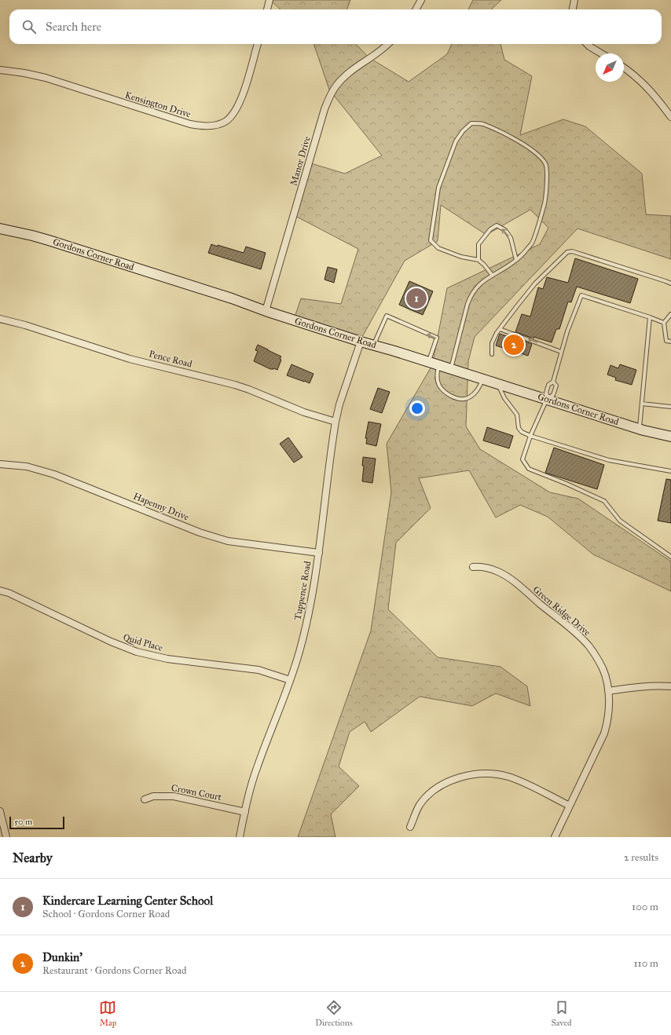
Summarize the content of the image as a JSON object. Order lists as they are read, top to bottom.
{
  "streets": {
    "street": [
      "Kensington Drive",
      "Manor Drive",
      "Gordons Corner Road",
      "Pence Road",
      "Hapenny Drive",
      "Tuppence Road",
      "Green Ridge Drive",
      "Quid Place",
      "Crown Court"
    ]
  },
  "crossings": [
    ["Manor Drive", "Gordons Corner Road"],
    ["Gordons Corner Road", "Tuppence Road"],
    ["Pence Road", "Tuppence Road"],
    ["Hapenny Drive", "Tuppence Road"],
    ["Tuppence Road", "Quid Place"],
    ["Tuppence Road", "Crown Court"]
  ],
  "scale_bar": "50 m",
  "north": "bottom left",
  "page": {
    "search": "Search here",
    "pins": ["1", "2"],
    "scale": "50 m",
    "heading": ["Nearby", "2 results"],
    "list": [
      {
        "mark": "1",
        "name": "Kindercare Learning Center School",
        "note": "School · Gordons Corner Road",
        "value": "100 m"
      },
      {
        "mark": "2",
        "name": "Dunkin'",
        "note": "Restaurant · Gordons Corner Road",
        "value": "110 m"
      }
    ],
    "nav": ["Map", "Directions", "Saved"]
  }
}
